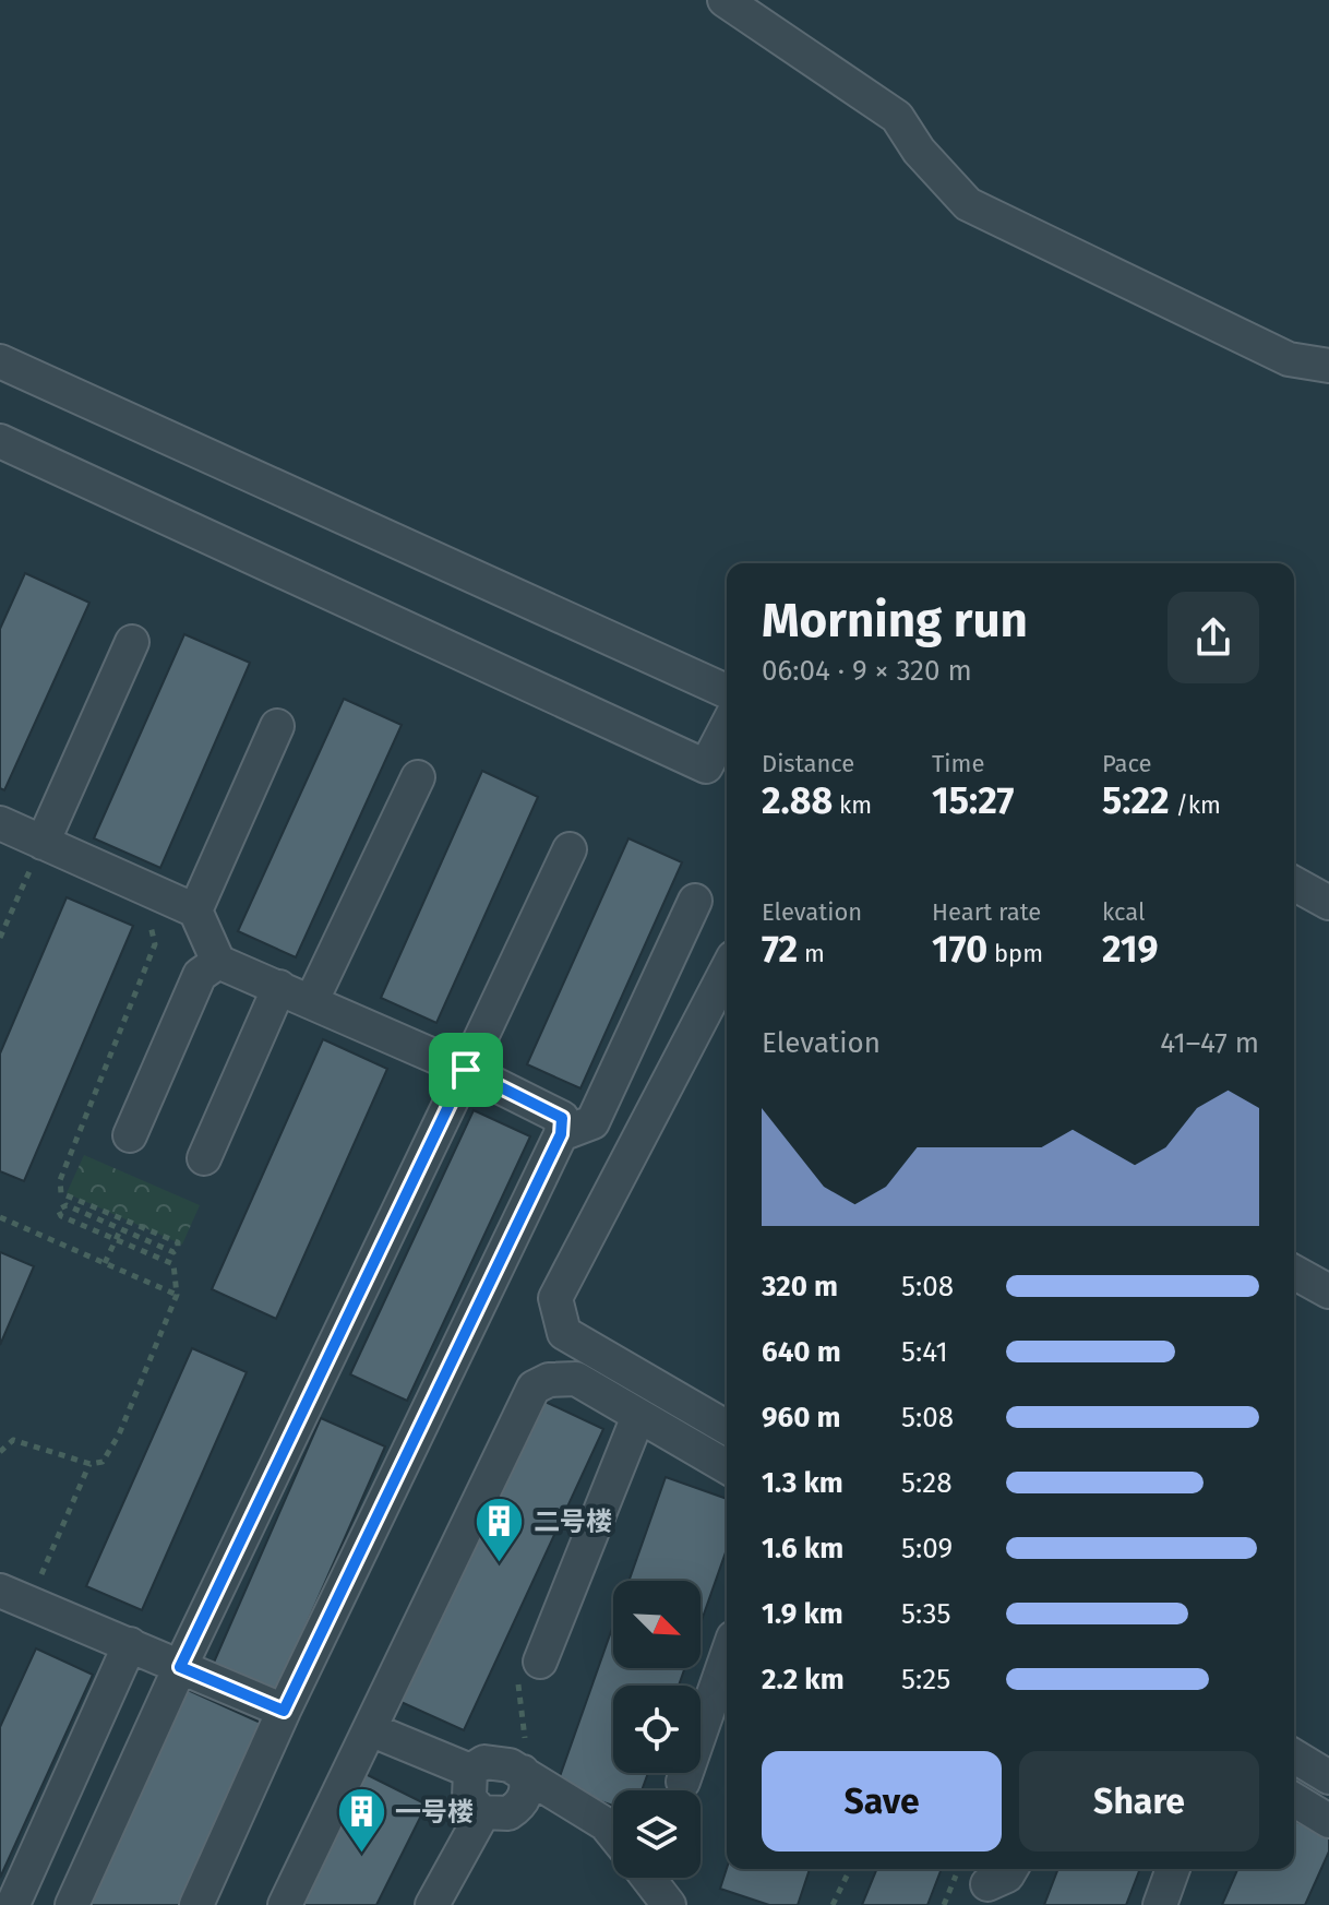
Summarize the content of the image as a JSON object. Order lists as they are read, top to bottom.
{
  "places": {
    "building": ["二号楼", "一号楼"]
  },
  "north": "bottom right",
  "page": {
    "heading": ["Morning run", "06:04 · 9 × 320 m"],
    "stats": [
      ["Distance", "2.88 km"],
      ["Time", "15:27"],
      ["Pace", "5:22 /km"],
      ["Elevation", "72 m"],
      ["Heart rate", "170 bpm"],
      ["kcal", "219"]
    ],
    "chart": ["Elevation", "41–47 m"],
    "list": [
      {
        "name": "320 m",
        "note": "5:08"
      },
      {
        "name": "640 m",
        "note": "5:41"
      },
      {
        "name": "960 m",
        "note": "5:08"
      },
      {
        "name": "1.3 km",
        "note": "5:28"
      },
      {
        "name": "1.6 km",
        "note": "5:09"
      },
      {
        "name": "1.9 km",
        "note": "5:35"
      },
      {
        "name": "2.2 km",
        "note": "5:25"
      }
    ],
    "buttons": ["Save", "Share"]
  }
}
